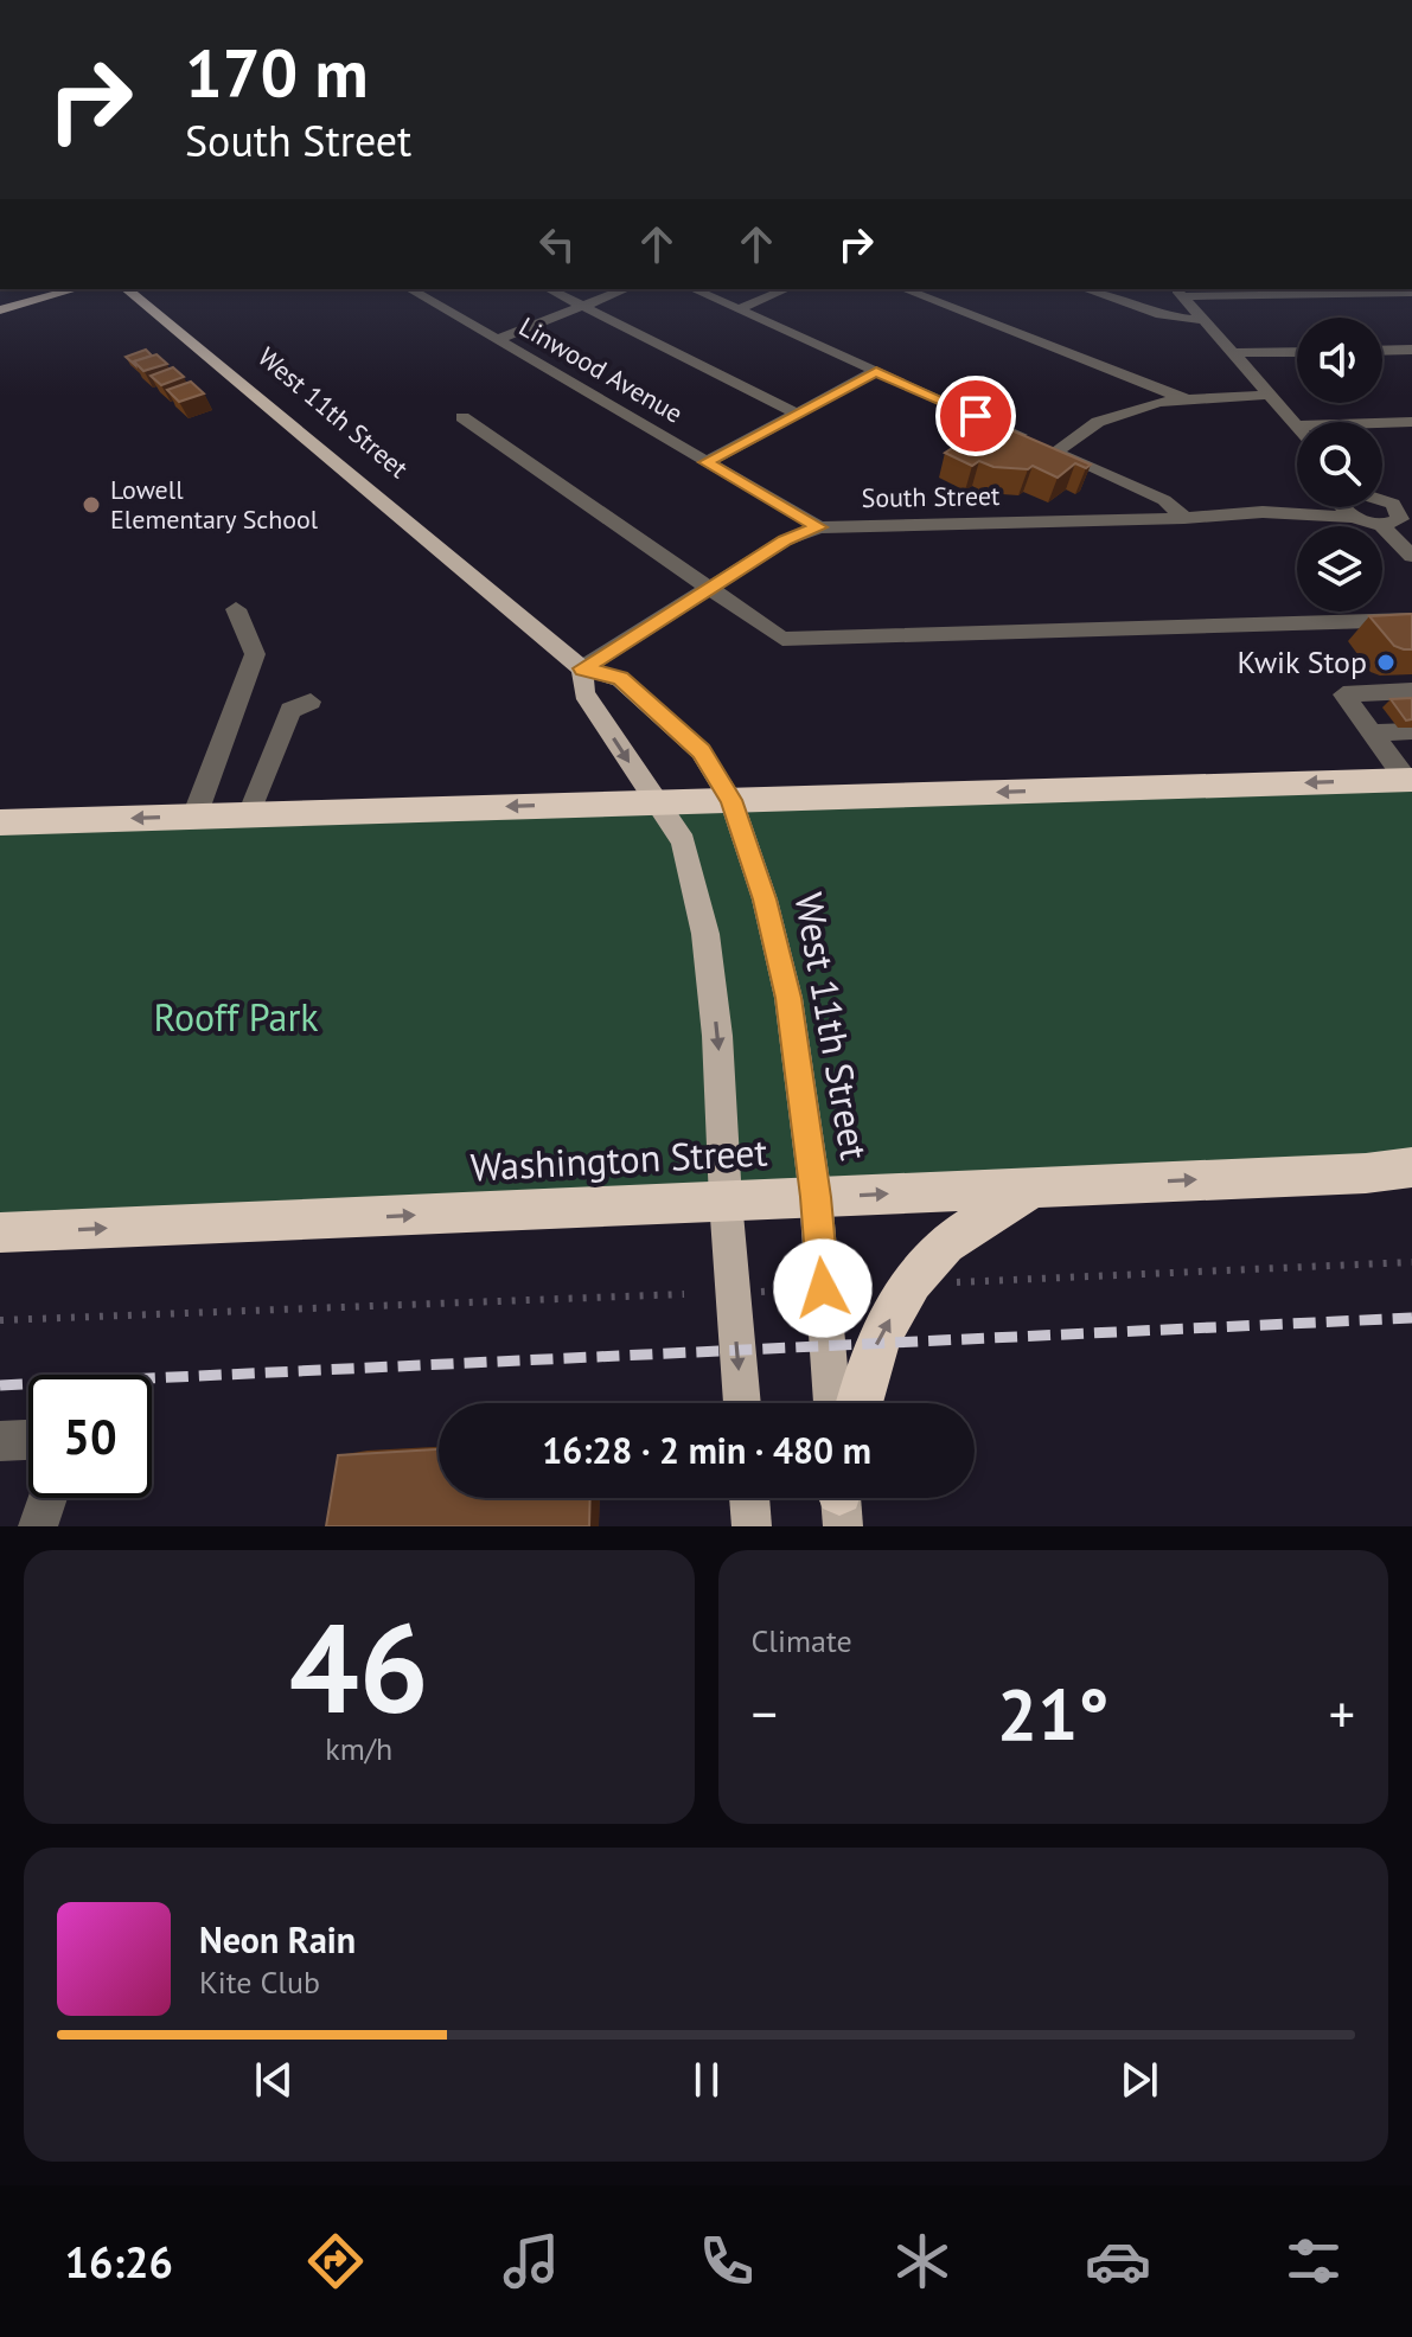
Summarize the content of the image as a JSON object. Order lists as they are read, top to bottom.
{
  "streets": {
    "highway": ["Washington Street"],
    "main road": ["West 11th Street"],
    "street": ["Linwood Avenue", "South Street"]
  },
  "crossings": [
    ["Linwood Avenue", "South Street"],
    ["West 11th Street", "South Street"],
    ["West 11th Street", "Washington Street"]
  ],
  "one_way": ["Washington Street"],
  "parks": ["Rooff Park"],
  "places": ["Lowell Elementary School", "Kwik Stop"],
  "page": {
    "turn": ["170 m", "South Street"],
    "limit": "50",
    "trip": "16:28 · 2 min · 480 m",
    "tile": [
      ["46", "km/h"],
      "Climate"
    ],
    "heat": ["−", "21°", "+"],
    "song": ["Neon Rain", "Kite Club"],
    "tabs": "16:26"
  }
}
